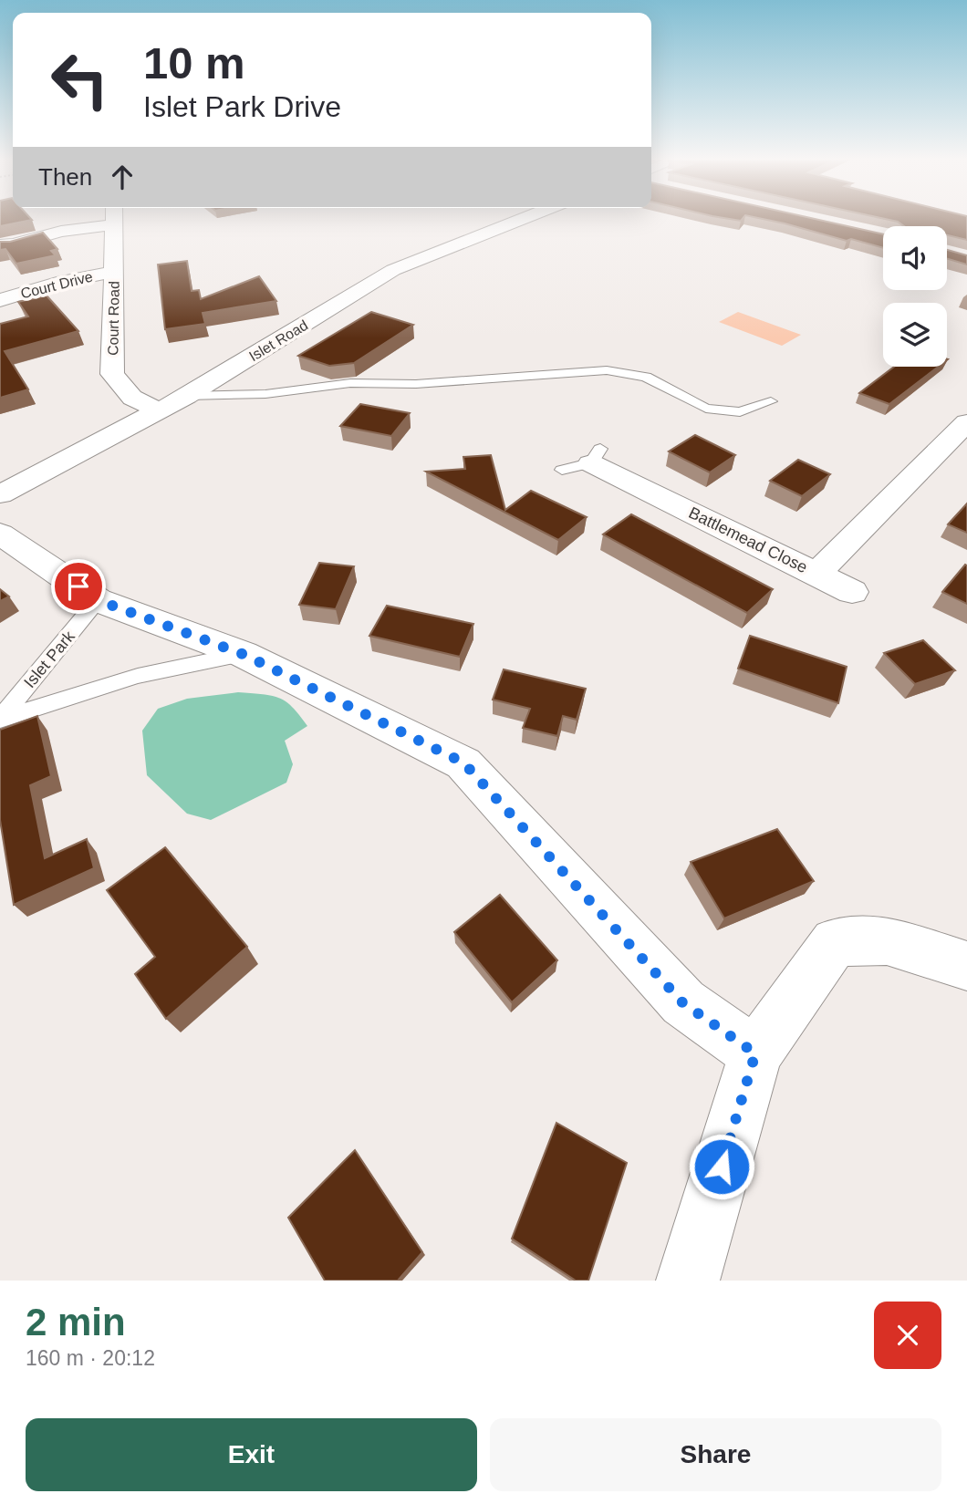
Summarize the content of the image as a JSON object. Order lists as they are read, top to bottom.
{
  "streets": {
    "street": [
      "Court Drive",
      "Court Road",
      "Islet Road",
      "Battlemead Close"
    ],
    "lane": ["Islet Park"]
  },
  "crossings": [
    ["Court Drive", "Court Road"],
    ["Court Road", "Islet Road"]
  ],
  "page": {
    "turn": ["10 m", "Islet Park Drive"],
    "then": "Then",
    "heading": ["2 min", "160 m · 20:12"],
    "buttons": ["Exit", "Share"]
  }
}
